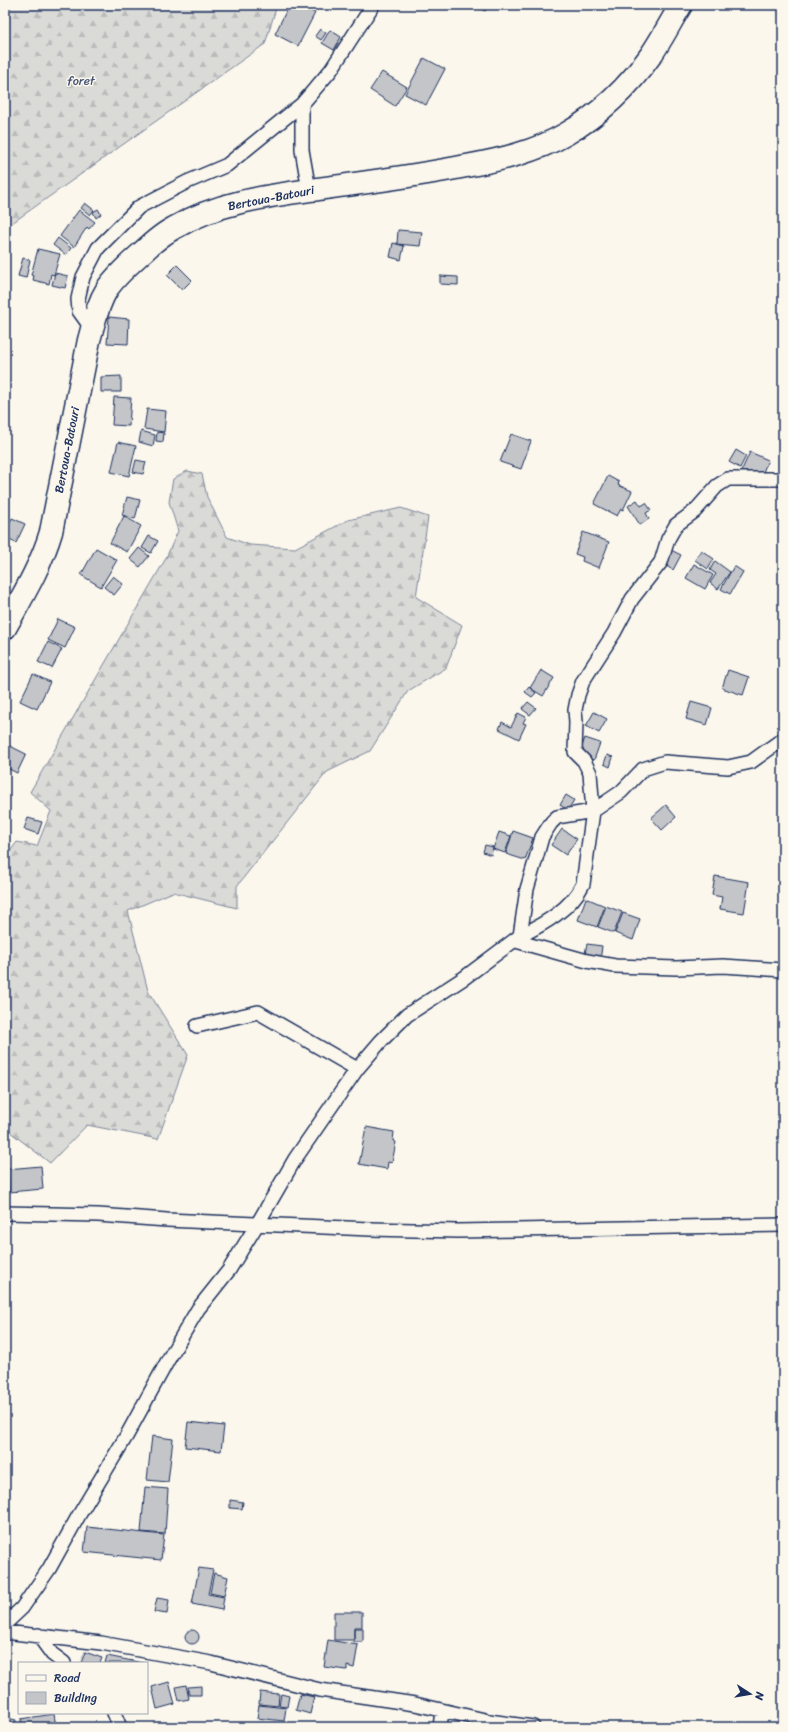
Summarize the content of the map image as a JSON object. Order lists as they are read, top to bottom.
{
  "streets": {
    "highway": ["Bertoua-Batouri"]
  },
  "parks": ["foret"],
  "legend": ["Road", "Building"],
  "north": "right"
}
